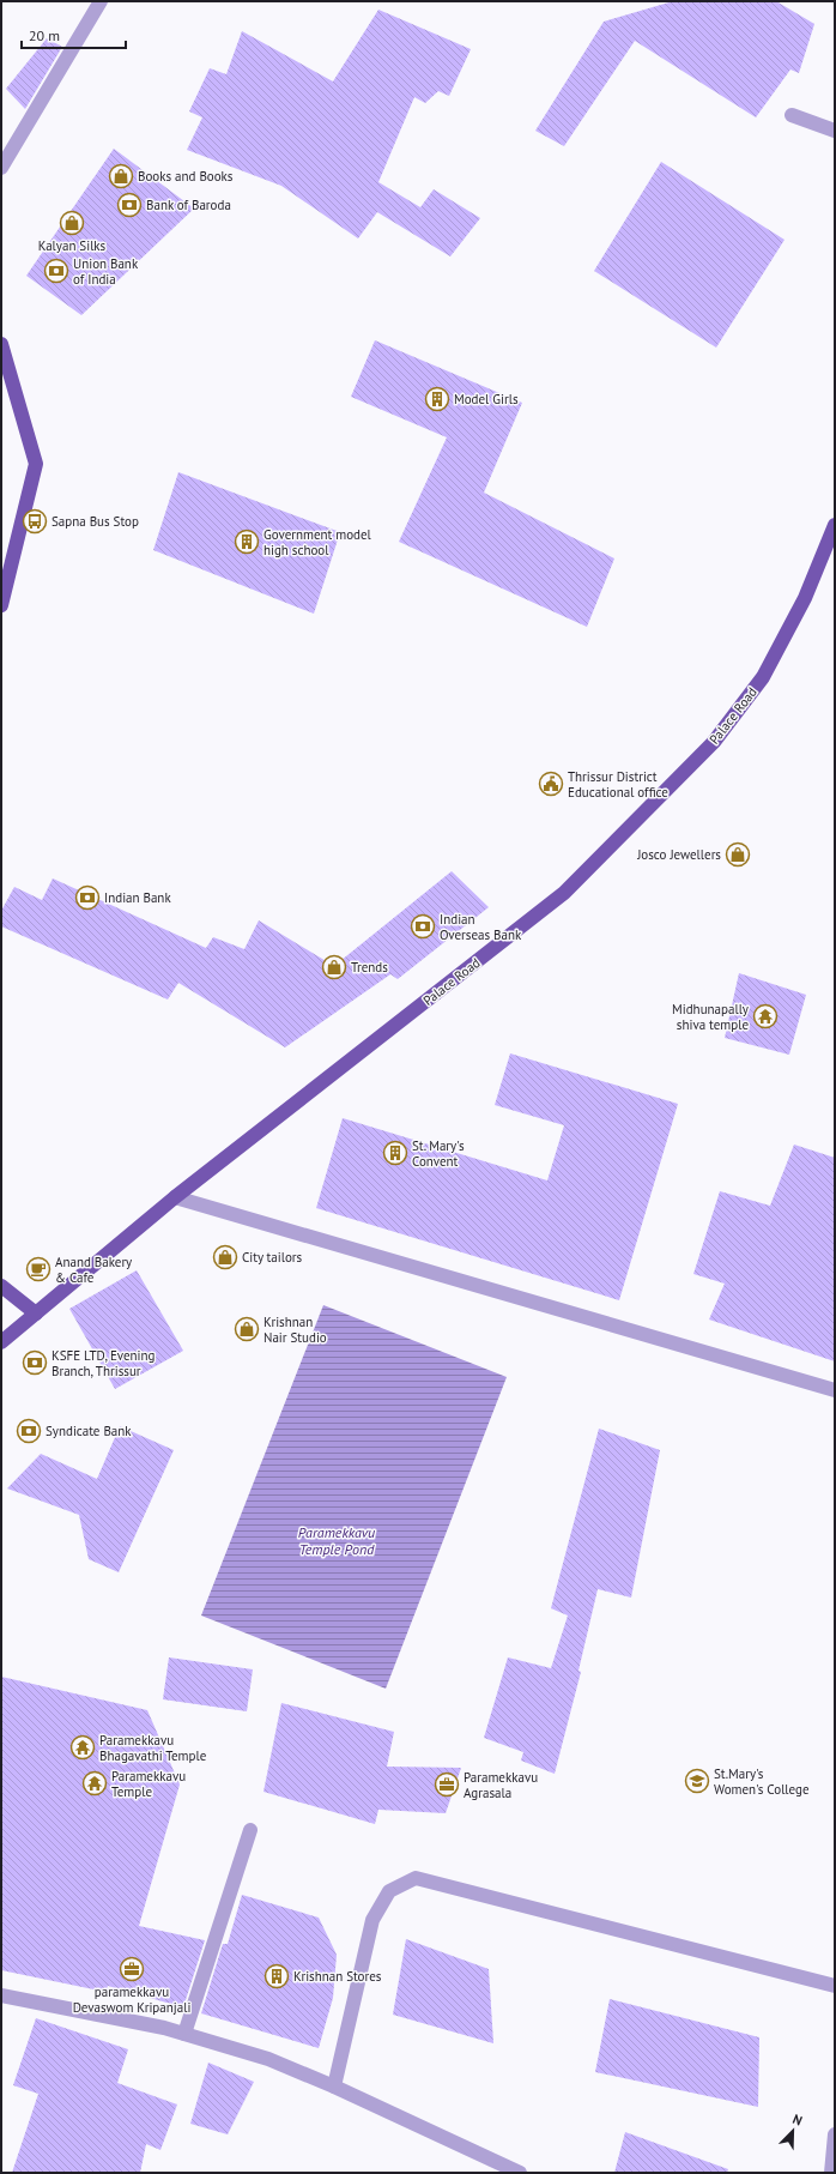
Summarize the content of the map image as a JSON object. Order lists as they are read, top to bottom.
{
  "streets": {
    "main road": ["Palace Road"]
  },
  "water": ["Paramekkavu Temple Pond"],
  "places": {
    "shop": [
      "Books and Books",
      "Kalyan Silks",
      "Josco Jewellers",
      "Trends",
      "City tailors",
      "Krishnan Nair Studio"
    ],
    "bank": [
      "Bank of Baroda",
      "Union Bank of India",
      "Indian Bank",
      "Indian Overseas Bank",
      "KSFE LTD, Evening Branch, Thrissur",
      "Syndicate Bank"
    ],
    "building": [
      "Model Girls",
      "Government model high school",
      "St. Mary's Convent",
      "Krishnan Stores"
    ],
    "bus stop": ["Sapna Bus Stop"],
    "public building": ["Thrissur District Educational office"],
    "temple": ["Midhunapally shiva temple", "Paramekkavu Bhagavathi Temple", "Paramekkavu Temple"],
    "cafe": ["Anand Bakery & Cafe"],
    "school or university": ["St.Mary's Women's College"],
    "office": ["Paramekkavu Agrasala", "paramekkavu Devaswom Kripanjali"]
  },
  "scale_bar": "20 m",
  "north": "top right"
}
